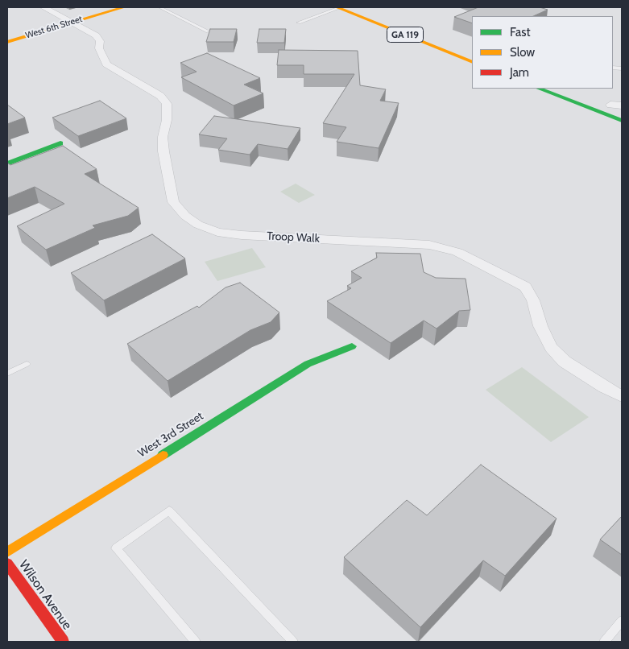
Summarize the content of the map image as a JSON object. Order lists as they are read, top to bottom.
{
  "streets": {
    "street": [
      "West 6th Street",
      "GA 119",
      "Troop Walk",
      "West 3rd Street",
      "Wilson Avenue"
    ]
  },
  "crossings": [
    ["West 6th Street", "Troop Walk"]
  ],
  "legend": ["Fast", "Slow", "Jam"]
}
